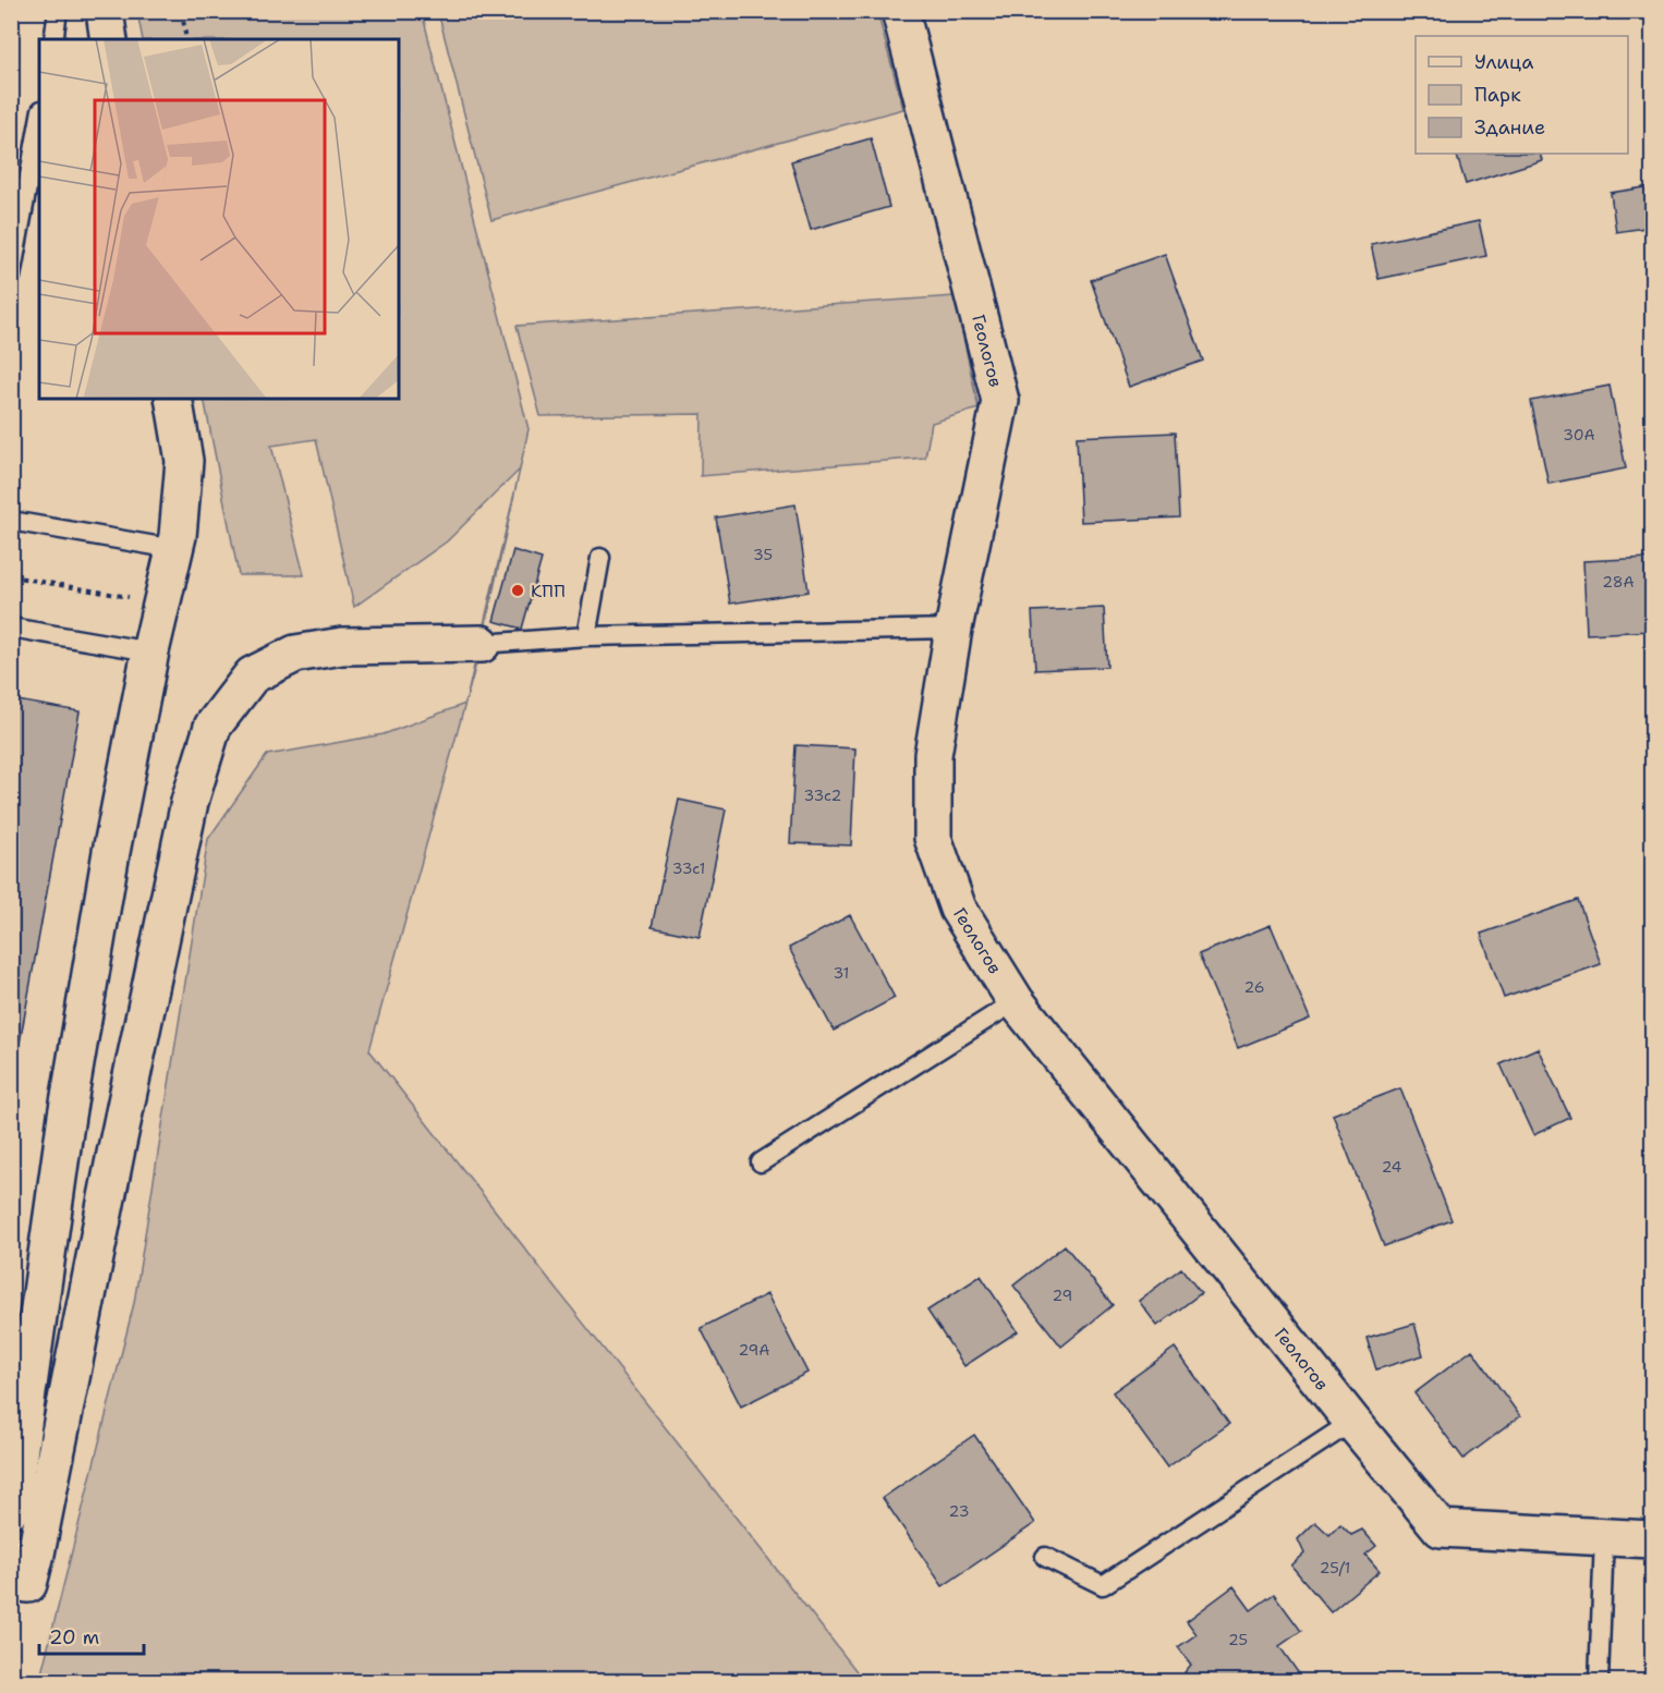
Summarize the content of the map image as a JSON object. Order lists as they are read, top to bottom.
{
  "streets": {
    "street": ["Геологов"]
  },
  "places": ["КПП"],
  "house_numbers": [
    "30А",
    "35",
    "28А",
    "33с2",
    "33с1",
    "31",
    "26",
    "24",
    "29",
    "29А",
    "23",
    "25/1",
    "25"
  ],
  "legend": ["Улица", "Парк", "Здание"],
  "scale_bar": "20 m"
}
